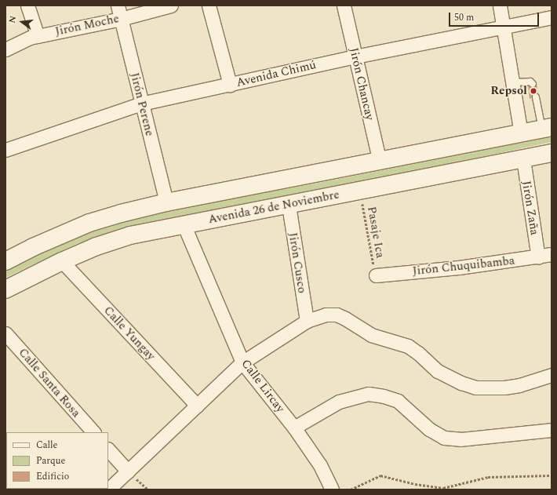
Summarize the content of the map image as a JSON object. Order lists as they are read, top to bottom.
{
  "streets": {
    "main road": ["Avenida 26 de Noviembre"],
    "street": [
      "Jirón Moche",
      "Avenida Chimú",
      "Jirón Chancay",
      "Jirón Perene",
      "Jirón Zaña",
      "Jirón Cusco",
      "Jirón Chuquibamba",
      "Calle Yungay",
      "Calle Santa Rosa",
      "Calle Lircay"
    ],
    "path": ["Pasaje Ica"]
  },
  "crossings": [
    ["Jirón Moche", "Jirón Perene"],
    ["Avenida Chimú", "Jirón Chancay"],
    ["Avenida Chimú", "Jirón Perene"],
    ["Jirón Chancay", "Avenida 26 de Noviembre"],
    ["Jirón Perene", "Avenida 26 de Noviembre"],
    ["Avenida 26 de Noviembre", "Jirón Zaña"],
    ["Avenida 26 de Noviembre", "Pasaje Ica"],
    ["Avenida 26 de Noviembre", "Jirón Cusco"],
    ["Avenida 26 de Noviembre", "Calle Yungay"],
    ["Avenida 26 de Noviembre", "Calle Lircay"],
    ["Jirón Zaña", "Jirón Chuquibamba"],
    ["Pasaje Ica", "Jirón Chuquibamba"]
  ],
  "places": ["Repsol"],
  "legend": ["Calle", "Parque", "Edificio"],
  "scale_bar": "50 m",
  "north": "left"
}
